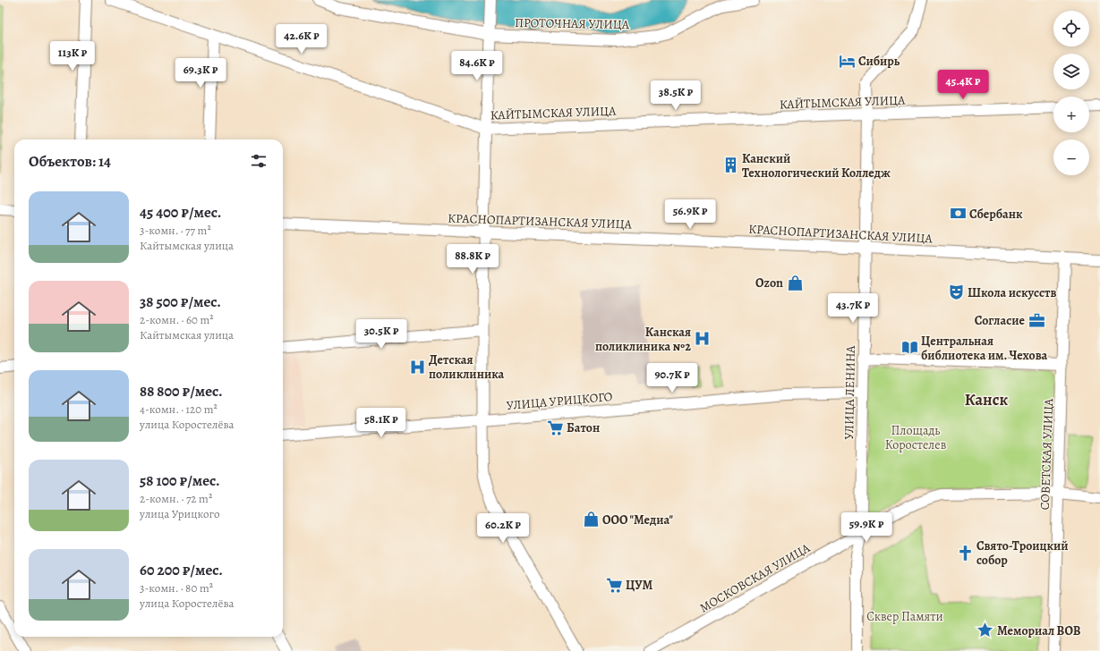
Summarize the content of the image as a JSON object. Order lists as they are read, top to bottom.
{
  "streets": {
    "street": [
      "ПРОТОЧНАЯ УЛИЦА",
      "КАЙТЫМСКАЯ УЛИЦА",
      "КРАСНОПАРТИЗАНСКАЯ УЛИЦА",
      "УЛИЦА ЛЕНИНА",
      "УЛИЦА УРИЦКОГО",
      "СОВЕТСКАЯ УЛИЦА",
      "МОСКОВСКАЯ УЛИЦА"
    ]
  },
  "crossings": [
    ["КАЙТЫМСКАЯ УЛИЦА", "УЛИЦА ЛЕНИНА"],
    ["КРАСНОПАРТИЗАНСКАЯ УЛИЦА", "УЛИЦА ЛЕНИНА"],
    ["КРАСНОПАРТИЗАНСКАЯ УЛИЦА", "СОВЕТСКАЯ УЛИЦА"],
    ["УЛИЦА ЛЕНИНА", "УЛИЦА УРИЦКОГО"],
    ["УЛИЦА ЛЕНИНА", "МОСКОВСКАЯ УЛИЦА"],
    ["СОВЕТСКАЯ УЛИЦА", "МОСКОВСКАЯ УЛИЦА"]
  ],
  "districts": ["Канск"],
  "parks": ["Площадь Коростелев", "Сквер Памяти"],
  "places": {
    "hotel": ["Сибирь"],
    "building": ["Канский Технологический Колледж"],
    "bank": ["Сбербанк"],
    "shop": ["Ozon", "ООО \"Медиа\""],
    "theatre": ["Школа искусств"],
    "office": ["Согласие"],
    "hospital": ["Канская поликлиника №2", "Детская поликлиника"],
    "library": ["Центральная библиотека им. Чехова"],
    "supermarket": ["Батон", "ЦУМ"],
    "church": ["Свято-Троицкий собор"],
    "place": ["Мемориал ВОВ"]
  },
  "page": {
    "map_buttons": ["+", "−"],
    "price": [
      "42.6K ₽",
      "113K ₽",
      "84.6K ₽",
      "69.3K ₽",
      "45.4K ₽",
      "38.5K ₽",
      "56.9K ₽",
      "88.8K ₽",
      "43.7K ₽",
      "30.5K ₽",
      "90.7K ₽",
      "58.1K ₽",
      "59.9K ₽",
      "60.2K ₽"
    ],
    "heading": "Объектов: 14",
    "list": [
      {
        "name": "45 400 ₽/мес.",
        "note": "3-комн. · 77 m² · Кайтымская улица"
      },
      {
        "name": "38 500 ₽/мес.",
        "note": "2-комн. · 60 m² · Кайтымская улица"
      },
      {
        "name": "88 800 ₽/мес.",
        "note": "4-комн. · 120 m² · улица Коростелёва"
      },
      {
        "name": "58 100 ₽/мес.",
        "note": "2-комн. · 72 m² · улица Урицкого"
      },
      {
        "name": "60 200 ₽/мес.",
        "note": "3-комн. · 80 m² · улица Коростелёва"
      }
    ]
  }
}
